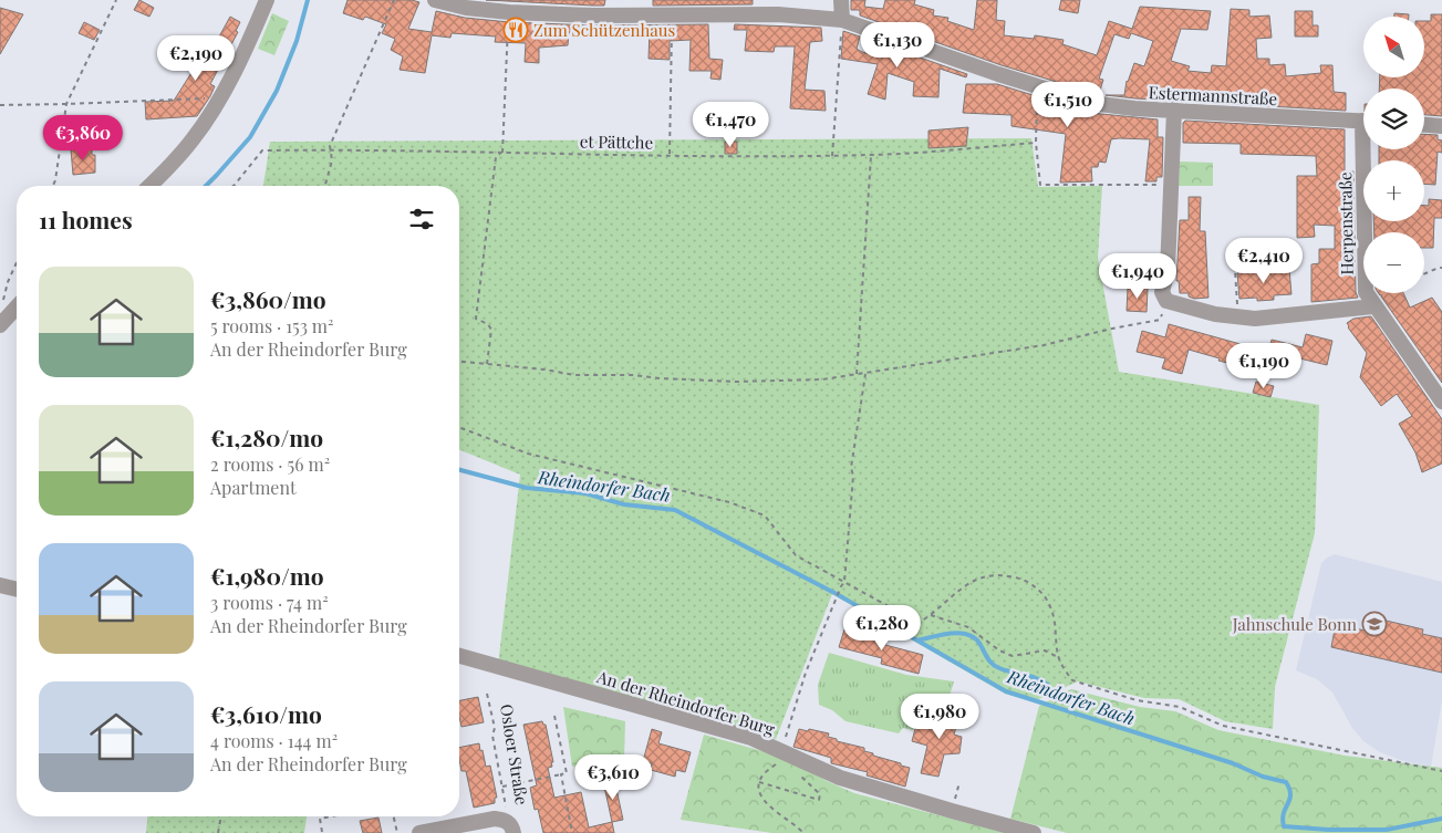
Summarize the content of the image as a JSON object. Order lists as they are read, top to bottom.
{
  "streets": {
    "street": [
      "Estermannstraße",
      "Herpenstraße",
      "An der Rheindorfer Burg",
      "Osloer Straße"
    ],
    "path": ["et Pättche"]
  },
  "water": ["Rheindorfer Bach"],
  "places": {
    "restaurant": ["Zum Schützenhaus"],
    "school or university": ["Jahnschule Bonn"]
  },
  "north": "top left",
  "page": {
    "map_buttons": ["+", "−"],
    "price": [
      "€1,130",
      "€2,190",
      "€1,510",
      "€1,470",
      "€3,860",
      "€2,410",
      "€1,940",
      "€1,190",
      "€1,280",
      "€1,980",
      "€3,610"
    ],
    "heading": "11 homes",
    "list": [
      {
        "name": "€3,860/mo",
        "note": "5 rooms · 153 m² · An der Rheindorfer Burg"
      },
      {
        "name": "€1,280/mo",
        "note": "2 rooms · 56 m² · Apartment"
      },
      {
        "name": "€1,980/mo",
        "note": "3 rooms · 74 m² · An der Rheindorfer Burg"
      },
      {
        "name": "€3,610/mo",
        "note": "4 rooms · 144 m² · An der Rheindorfer Burg"
      }
    ]
  }
}
